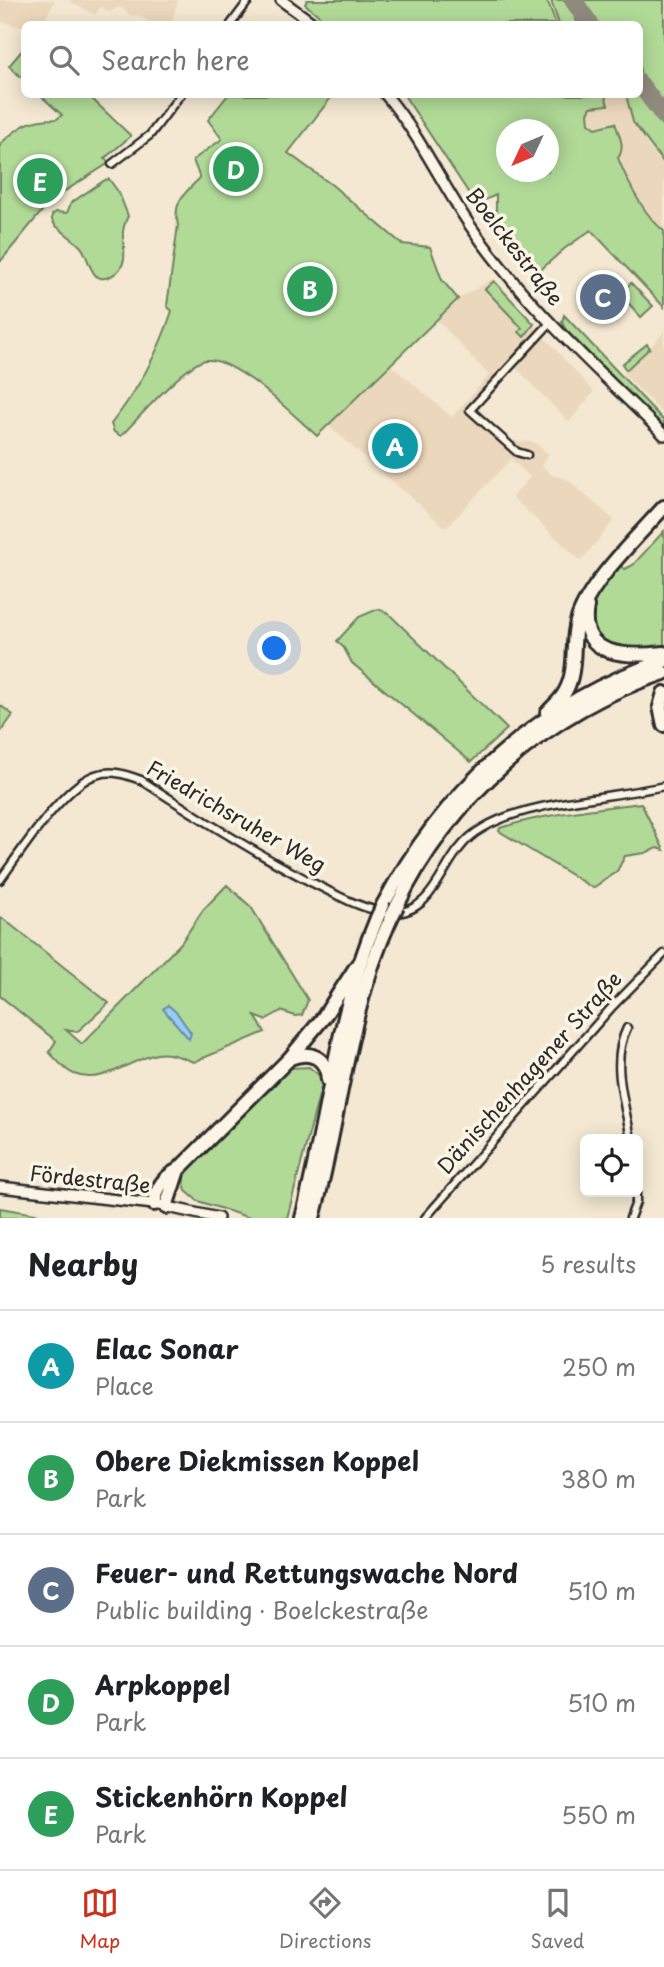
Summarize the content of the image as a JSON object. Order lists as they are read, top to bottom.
{
  "streets": {
    "street": [
      "Boelckestraße",
      "Friedrichsruher Weg",
      "Dänischenhagener Straße",
      "Fördestraße"
    ]
  },
  "north": "bottom left",
  "page": {
    "search": "Search here",
    "pins": [
      "D",
      "E",
      "B",
      "C",
      "A"
    ],
    "heading": ["Nearby", "5 results"],
    "list": [
      {
        "mark": "A",
        "name": "Elac Sonar",
        "note": "Place",
        "value": "250 m"
      },
      {
        "mark": "B",
        "name": "Obere Diekmissen Koppel",
        "note": "Park",
        "value": "380 m"
      },
      {
        "mark": "C",
        "name": "Feuer- und Rettungswache Nord",
        "note": "Public building · Boelckestraße",
        "value": "510 m"
      },
      {
        "mark": "D",
        "name": "Arpkoppel",
        "note": "Park",
        "value": "510 m"
      },
      {
        "mark": "E",
        "name": "Stickenhörn Koppel",
        "note": "Park",
        "value": "550 m"
      }
    ],
    "nav": ["Map", "Directions", "Saved"]
  }
}
